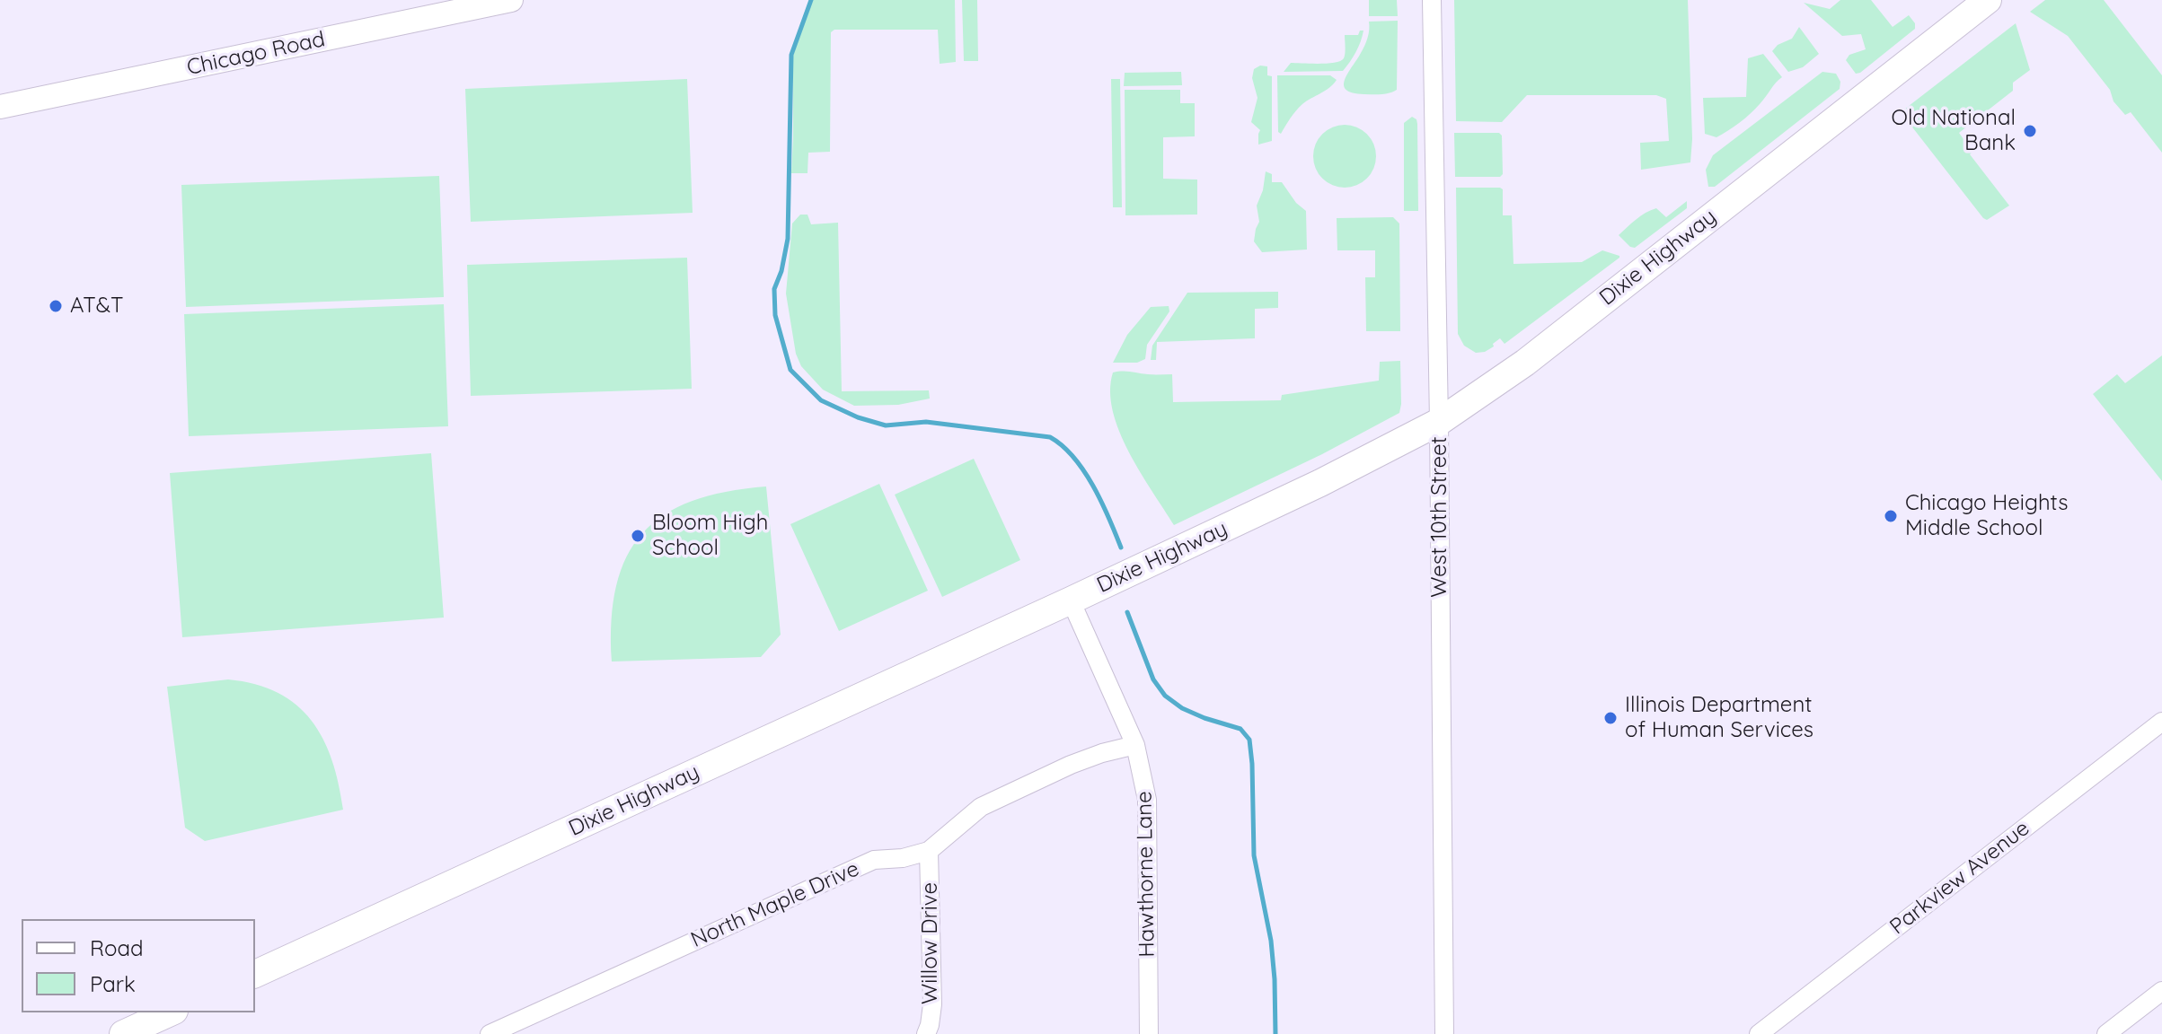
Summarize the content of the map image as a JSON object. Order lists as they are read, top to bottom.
{
  "streets": {
    "main road": ["Dixie Highway"],
    "street": [
      "Chicago Road",
      "West 10th Street",
      "Hawthorne Lane",
      "Parkview Avenue",
      "North Maple Drive",
      "Willow Drive"
    ]
  },
  "crossings": [
    ["Dixie Highway", "West 10th Street"],
    ["Dixie Highway", "Hawthorne Lane"],
    ["Hawthorne Lane", "North Maple Drive"],
    ["North Maple Drive", "Willow Drive"]
  ],
  "places": [
    "Old National Bank",
    "AT&T",
    "Chicago Heights Middle School",
    "Bloom High School",
    "Illinois Department of Human Services"
  ],
  "legend": ["Road", "Park"]
}
